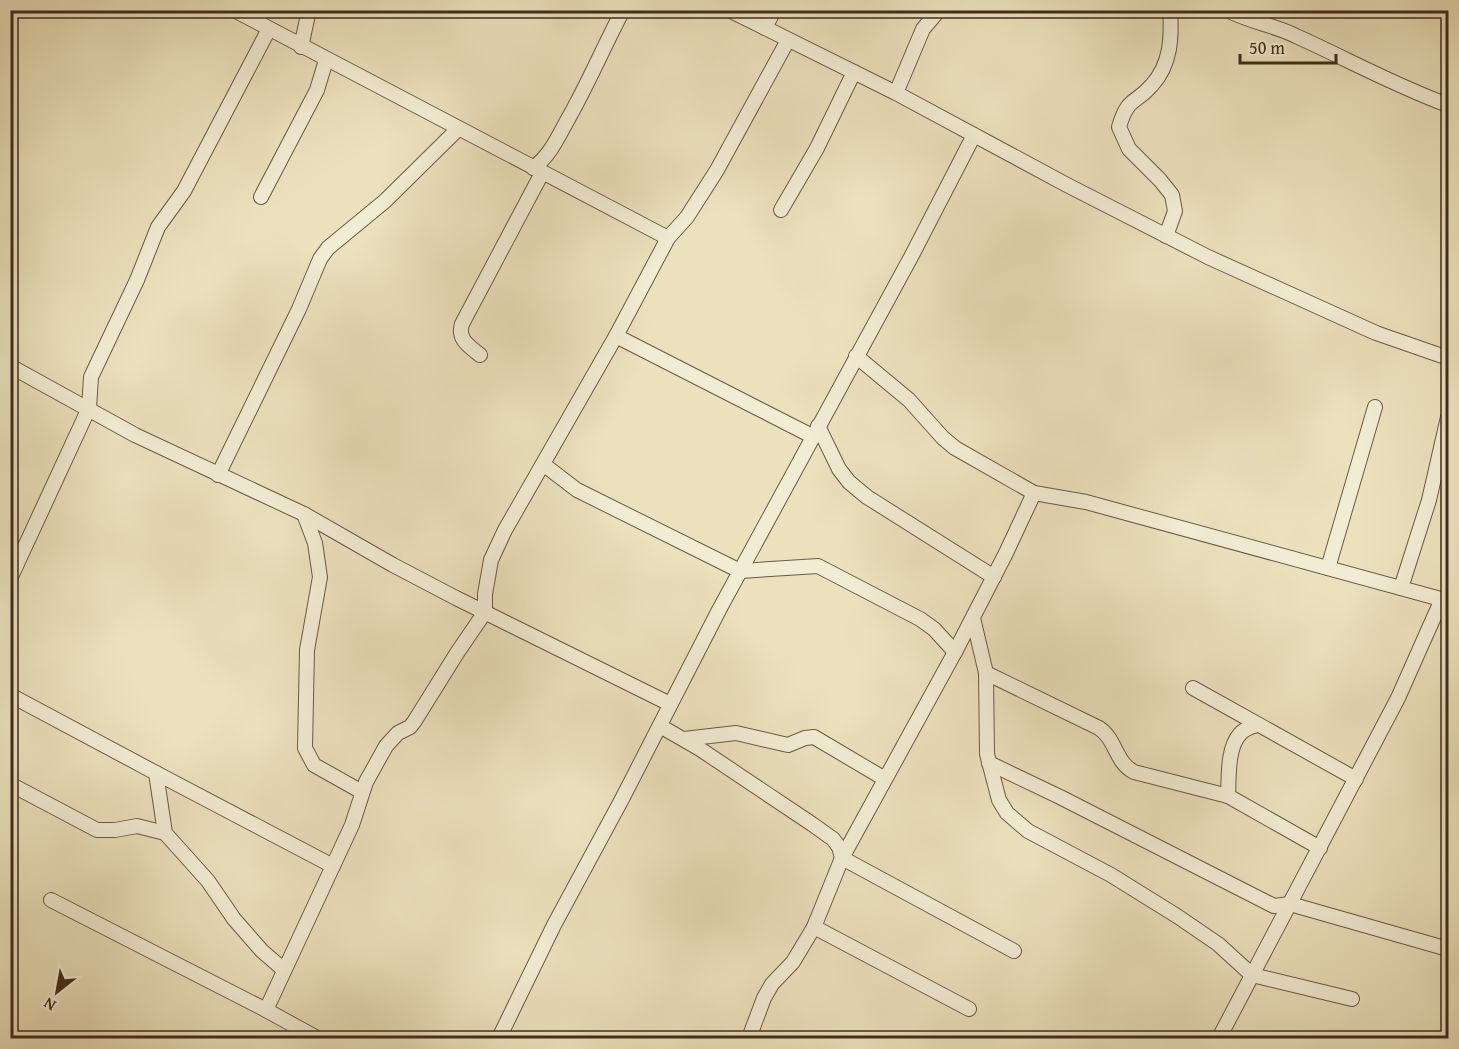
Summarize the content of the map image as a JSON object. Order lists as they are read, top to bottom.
{
  "scale_bar": "50 m",
  "north": "bottom left"
}
